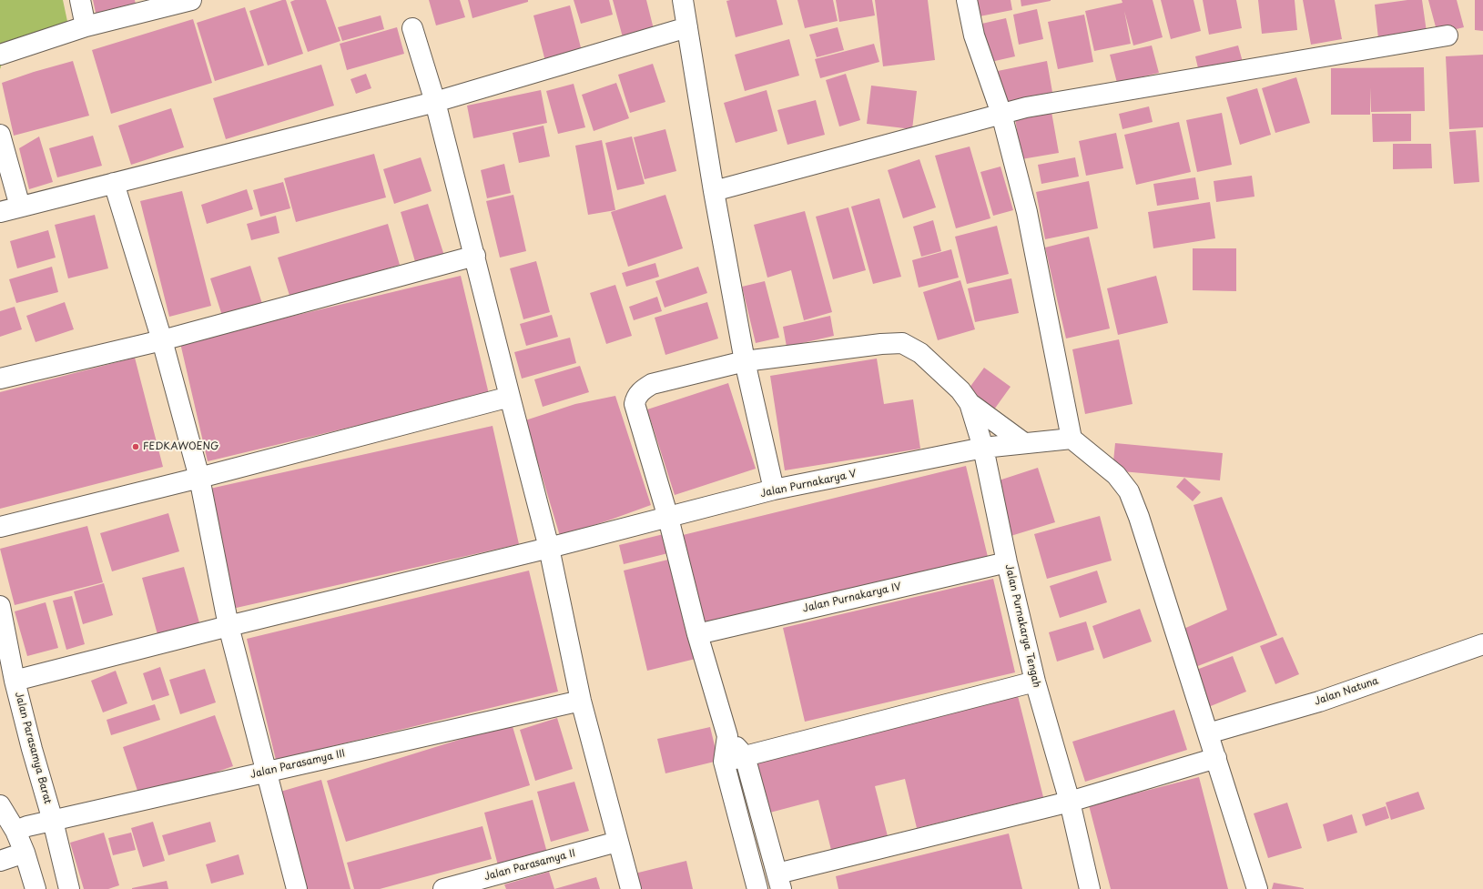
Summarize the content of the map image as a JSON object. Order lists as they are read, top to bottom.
{
  "streets": {
    "street": [
      "Jalan Purnakarya V",
      "Jalan Purnakarya IV",
      "Jalan Purnakarya Tengah",
      "Jalan Natuna",
      "Jalan Parasamya Barat",
      "Jalan Parasamya III",
      "Jalan Parasamya II"
    ]
  },
  "crossings": [
    ["Jalan Purnakarya V", "Jalan Purnakarya Tengah"],
    ["Jalan Purnakarya V", "Jalan Parasamya Barat"],
    ["Jalan Purnakarya IV", "Jalan Purnakarya Tengah"],
    ["Jalan Parasamya Barat", "Jalan Parasamya III"]
  ],
  "places": ["FEDKAWOENG"]
}
